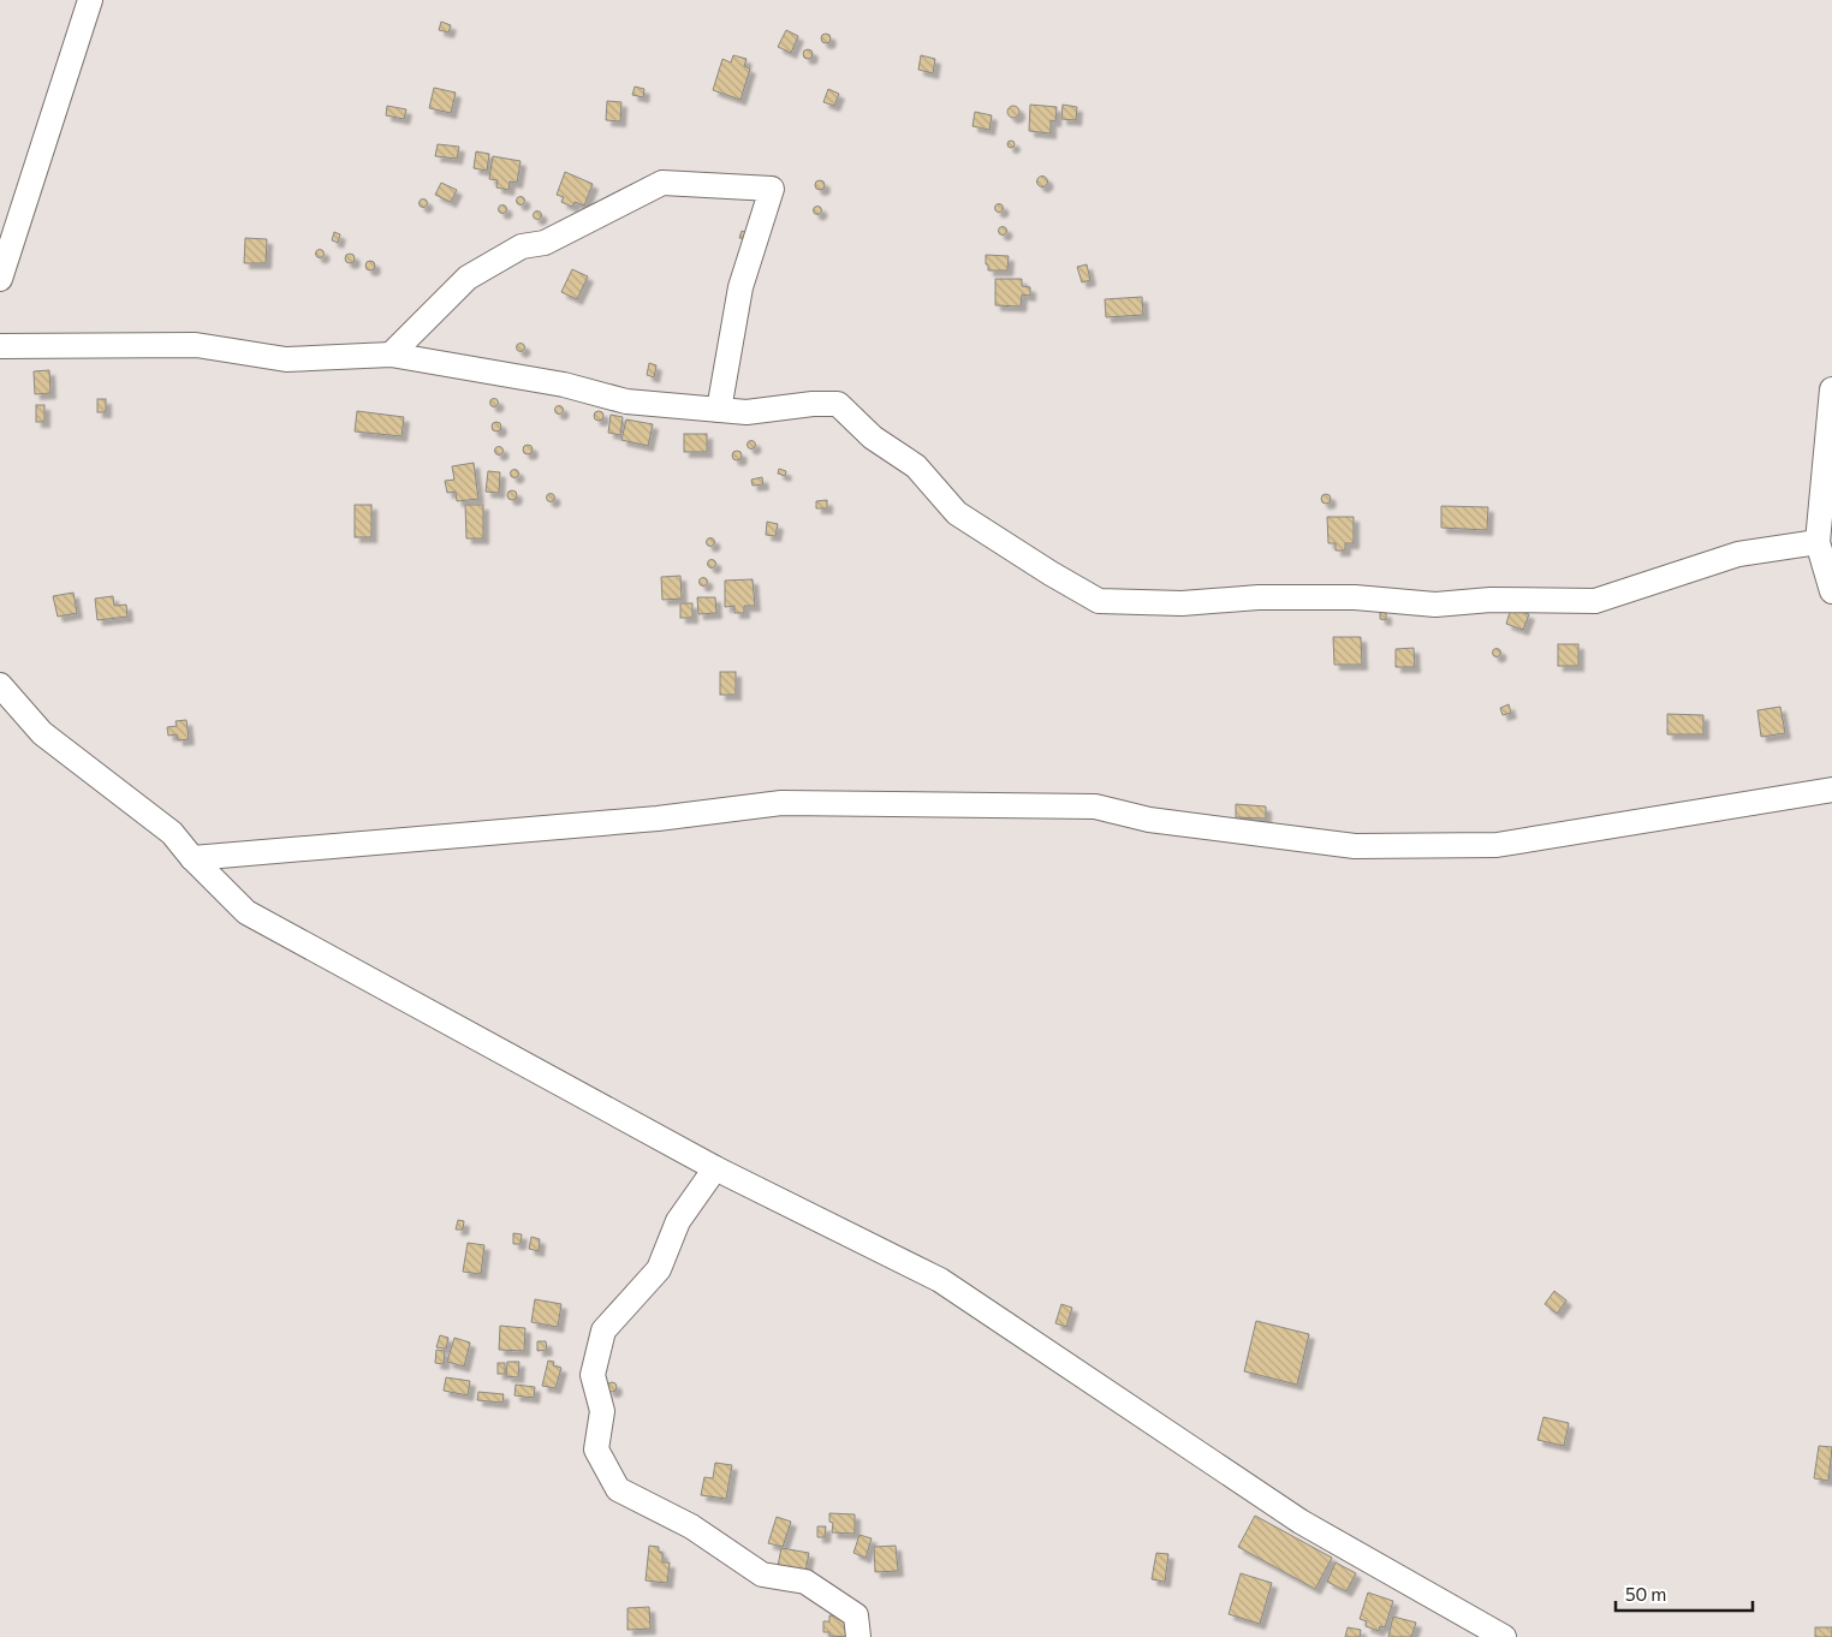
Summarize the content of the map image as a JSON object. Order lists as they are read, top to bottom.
{
  "scale_bar": "50 m"
}
